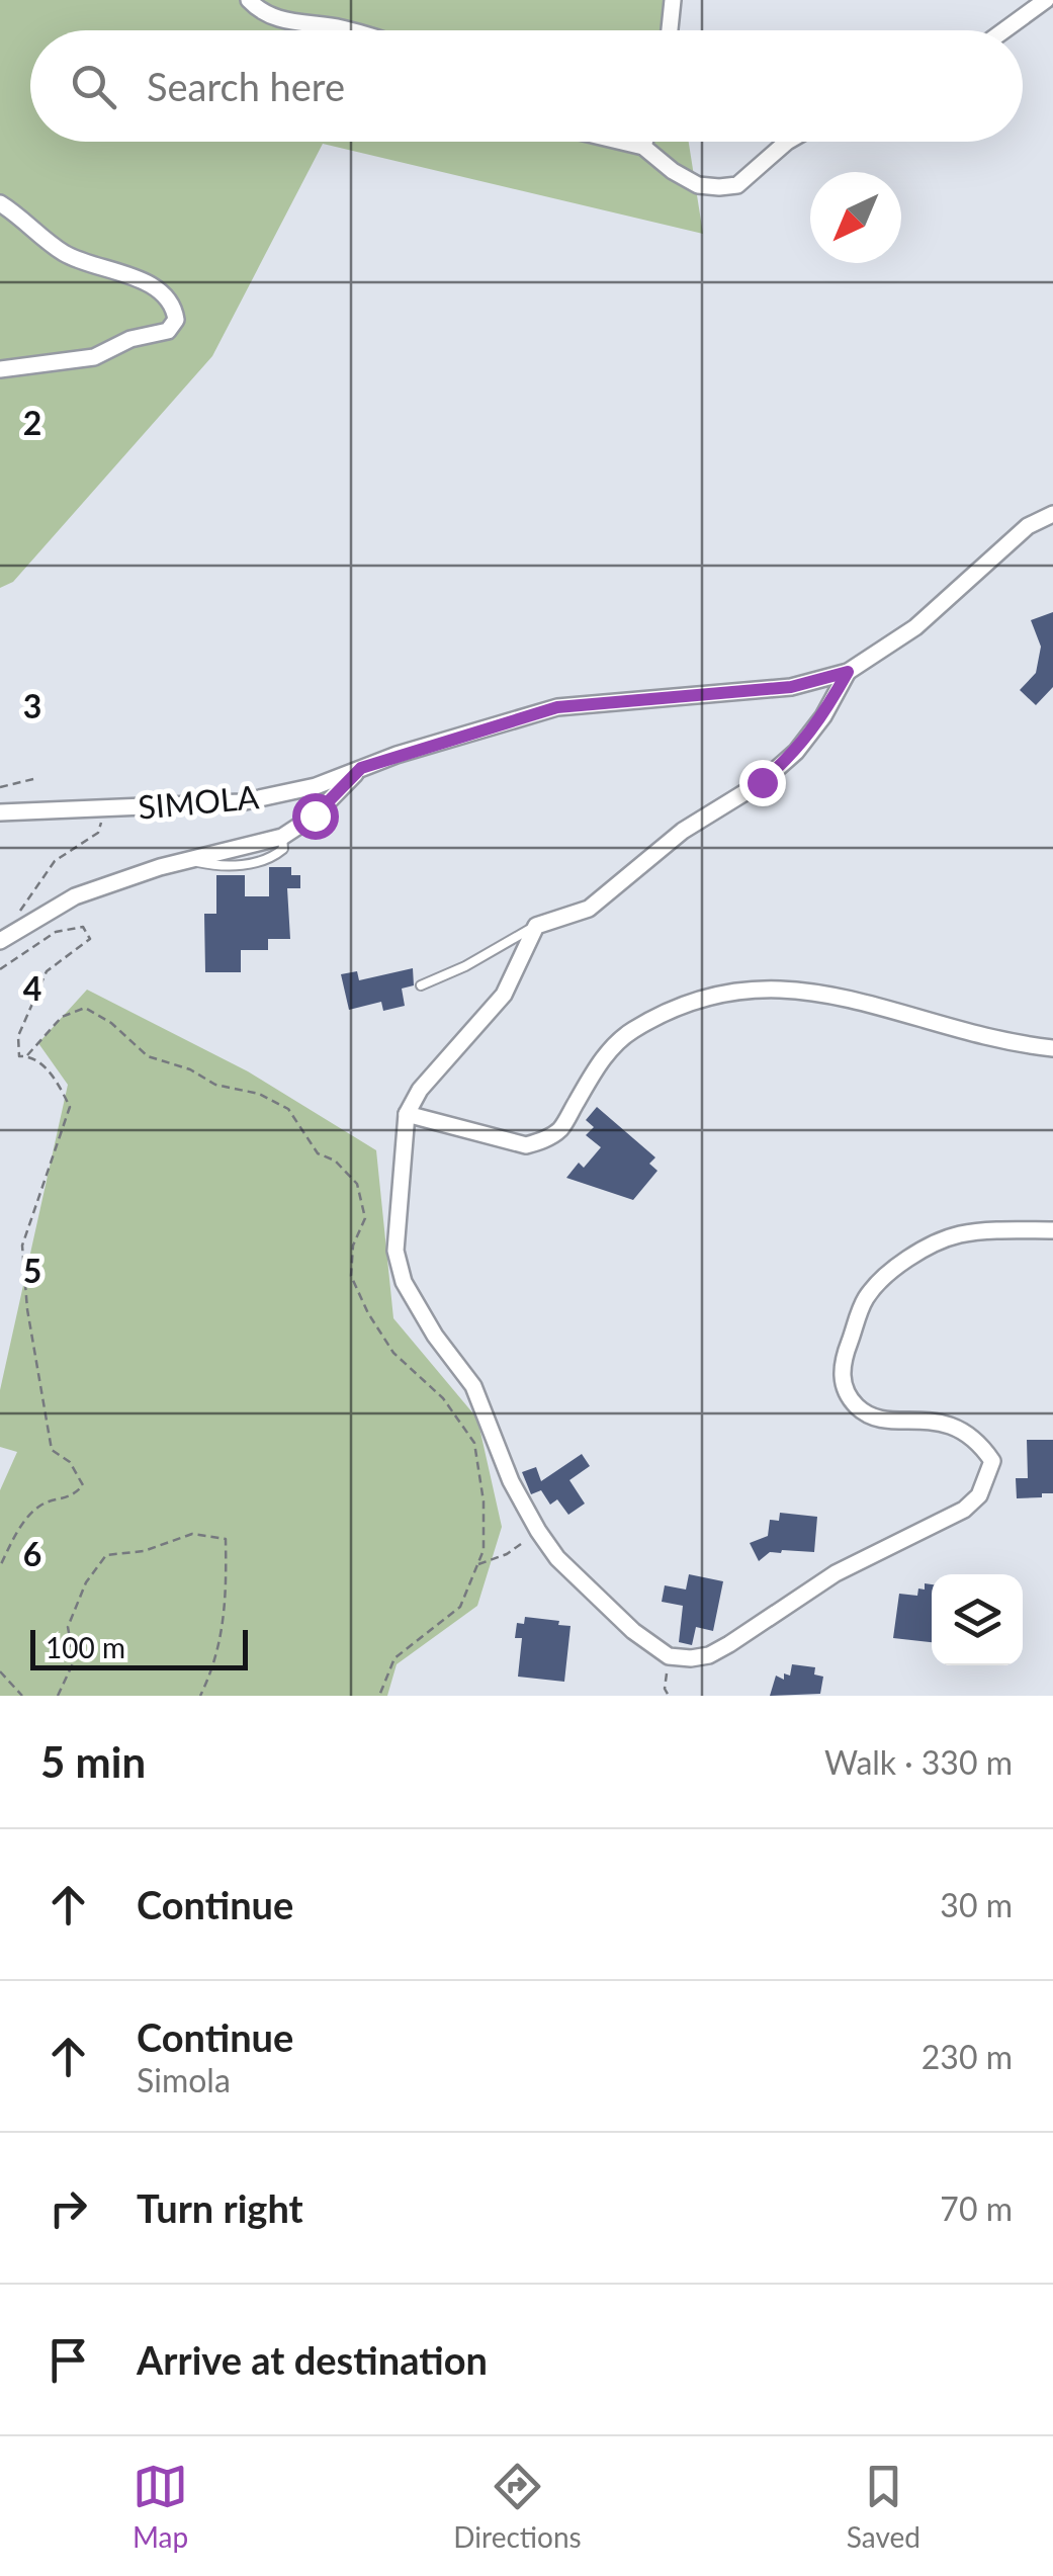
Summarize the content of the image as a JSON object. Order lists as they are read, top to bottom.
{
  "streets": {
    "street": ["SIMOLA"]
  },
  "scale_bar": "100 m",
  "north": "bottom left",
  "page": {
    "search": "Search here",
    "scale": "100 m",
    "heading": ["5 min", "Walk · 330 m"],
    "list": [
      ["Continue", "30 m"],
      ["Continue", "Simola", "230 m"],
      ["Turn right", "70 m"],
      "Arrive at destination"
    ],
    "nav": ["Map", "Directions", "Saved"]
  },
  "grid": {
    "rows": [
      "2",
      "3",
      "4",
      "5",
      "6"
    ]
  }
}
